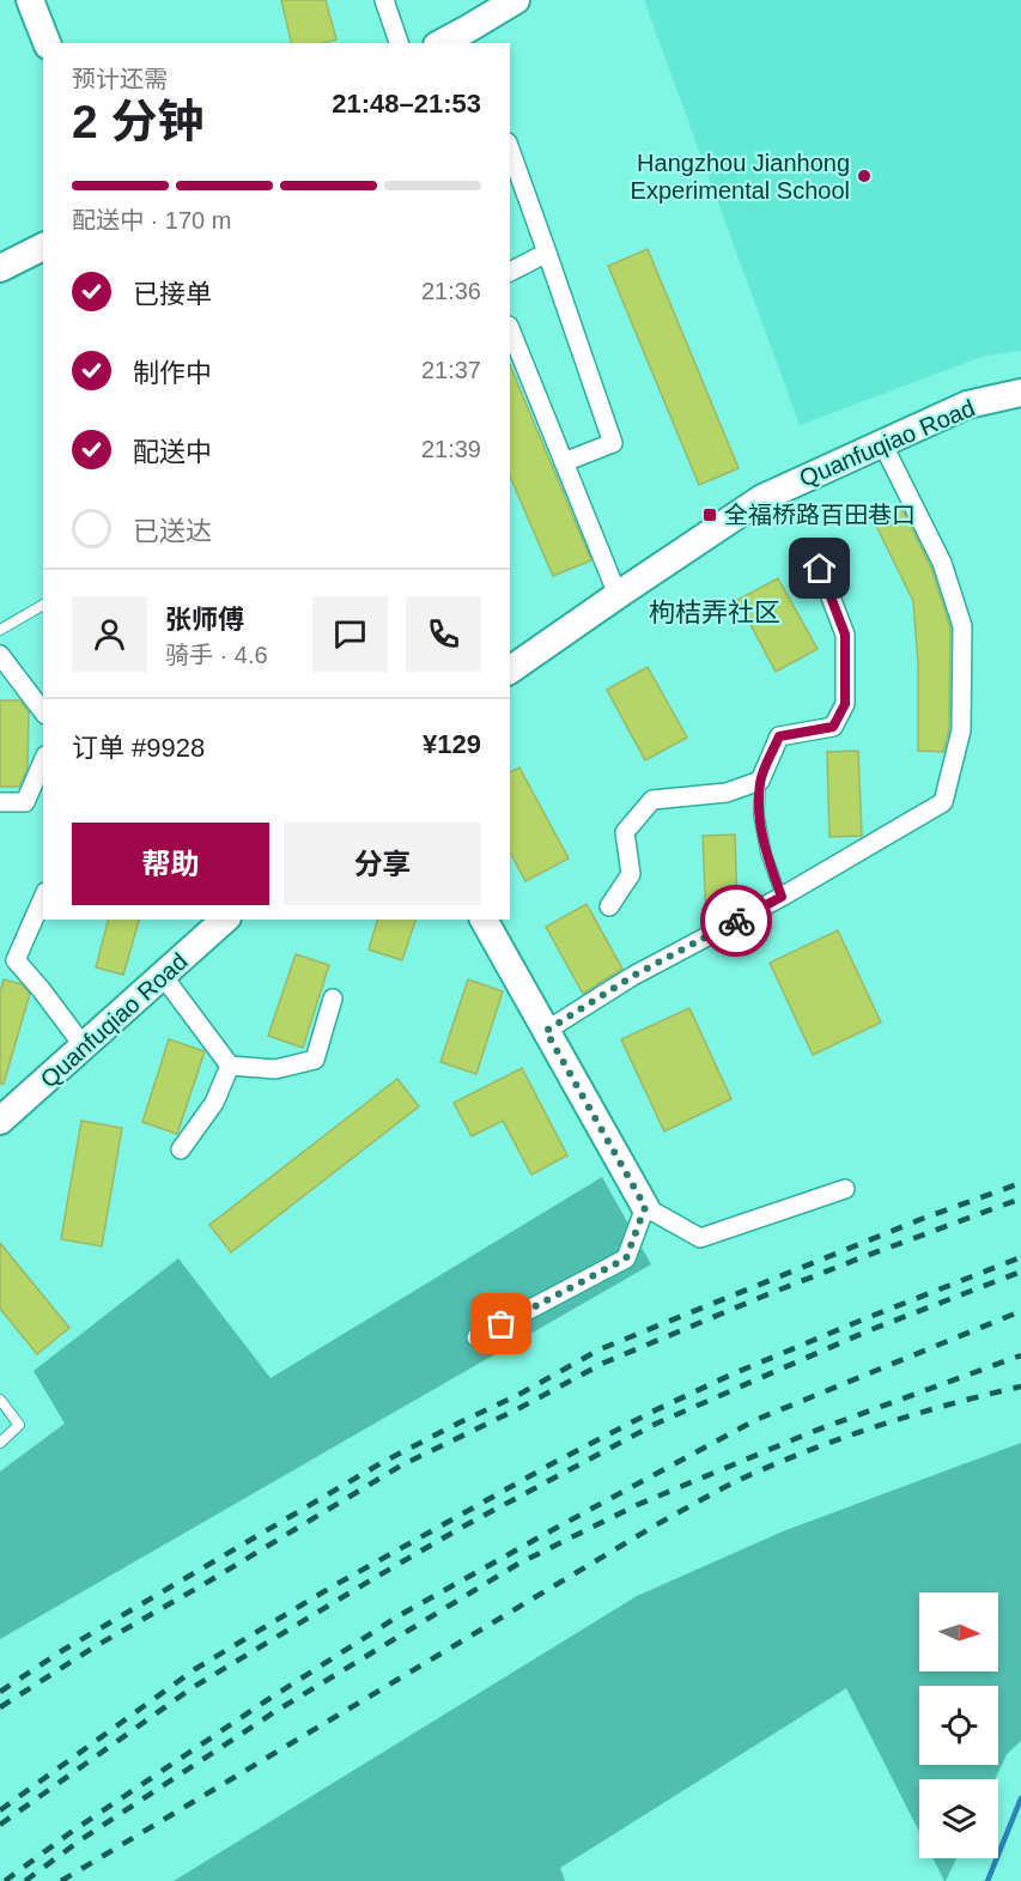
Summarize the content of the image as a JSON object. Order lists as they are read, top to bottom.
{
  "streets": {
    "street": ["Quanfuqiao Road"]
  },
  "districts": ["枸桔弄社区"],
  "places": {
    "other": ["Hangzhou Jianhong Experimental School"],
    "transit": ["全福桥路百田巷口"]
  },
  "north": "right",
  "page": {
    "heading": ["2 分钟", "预计还需", "21:48–21:53"],
    "panel": [
      "张师傅",
      "骑手 · 4.6",
      "订单 #9928",
      "¥129"
    ],
    "bar": "配送中 · 170 m",
    "list": [
      ["已接单", "21:36"],
      ["制作中", "21:37"],
      ["配送中", "21:39"],
      "已送达"
    ],
    "buttons": ["帮助", "分享"]
  }
}
